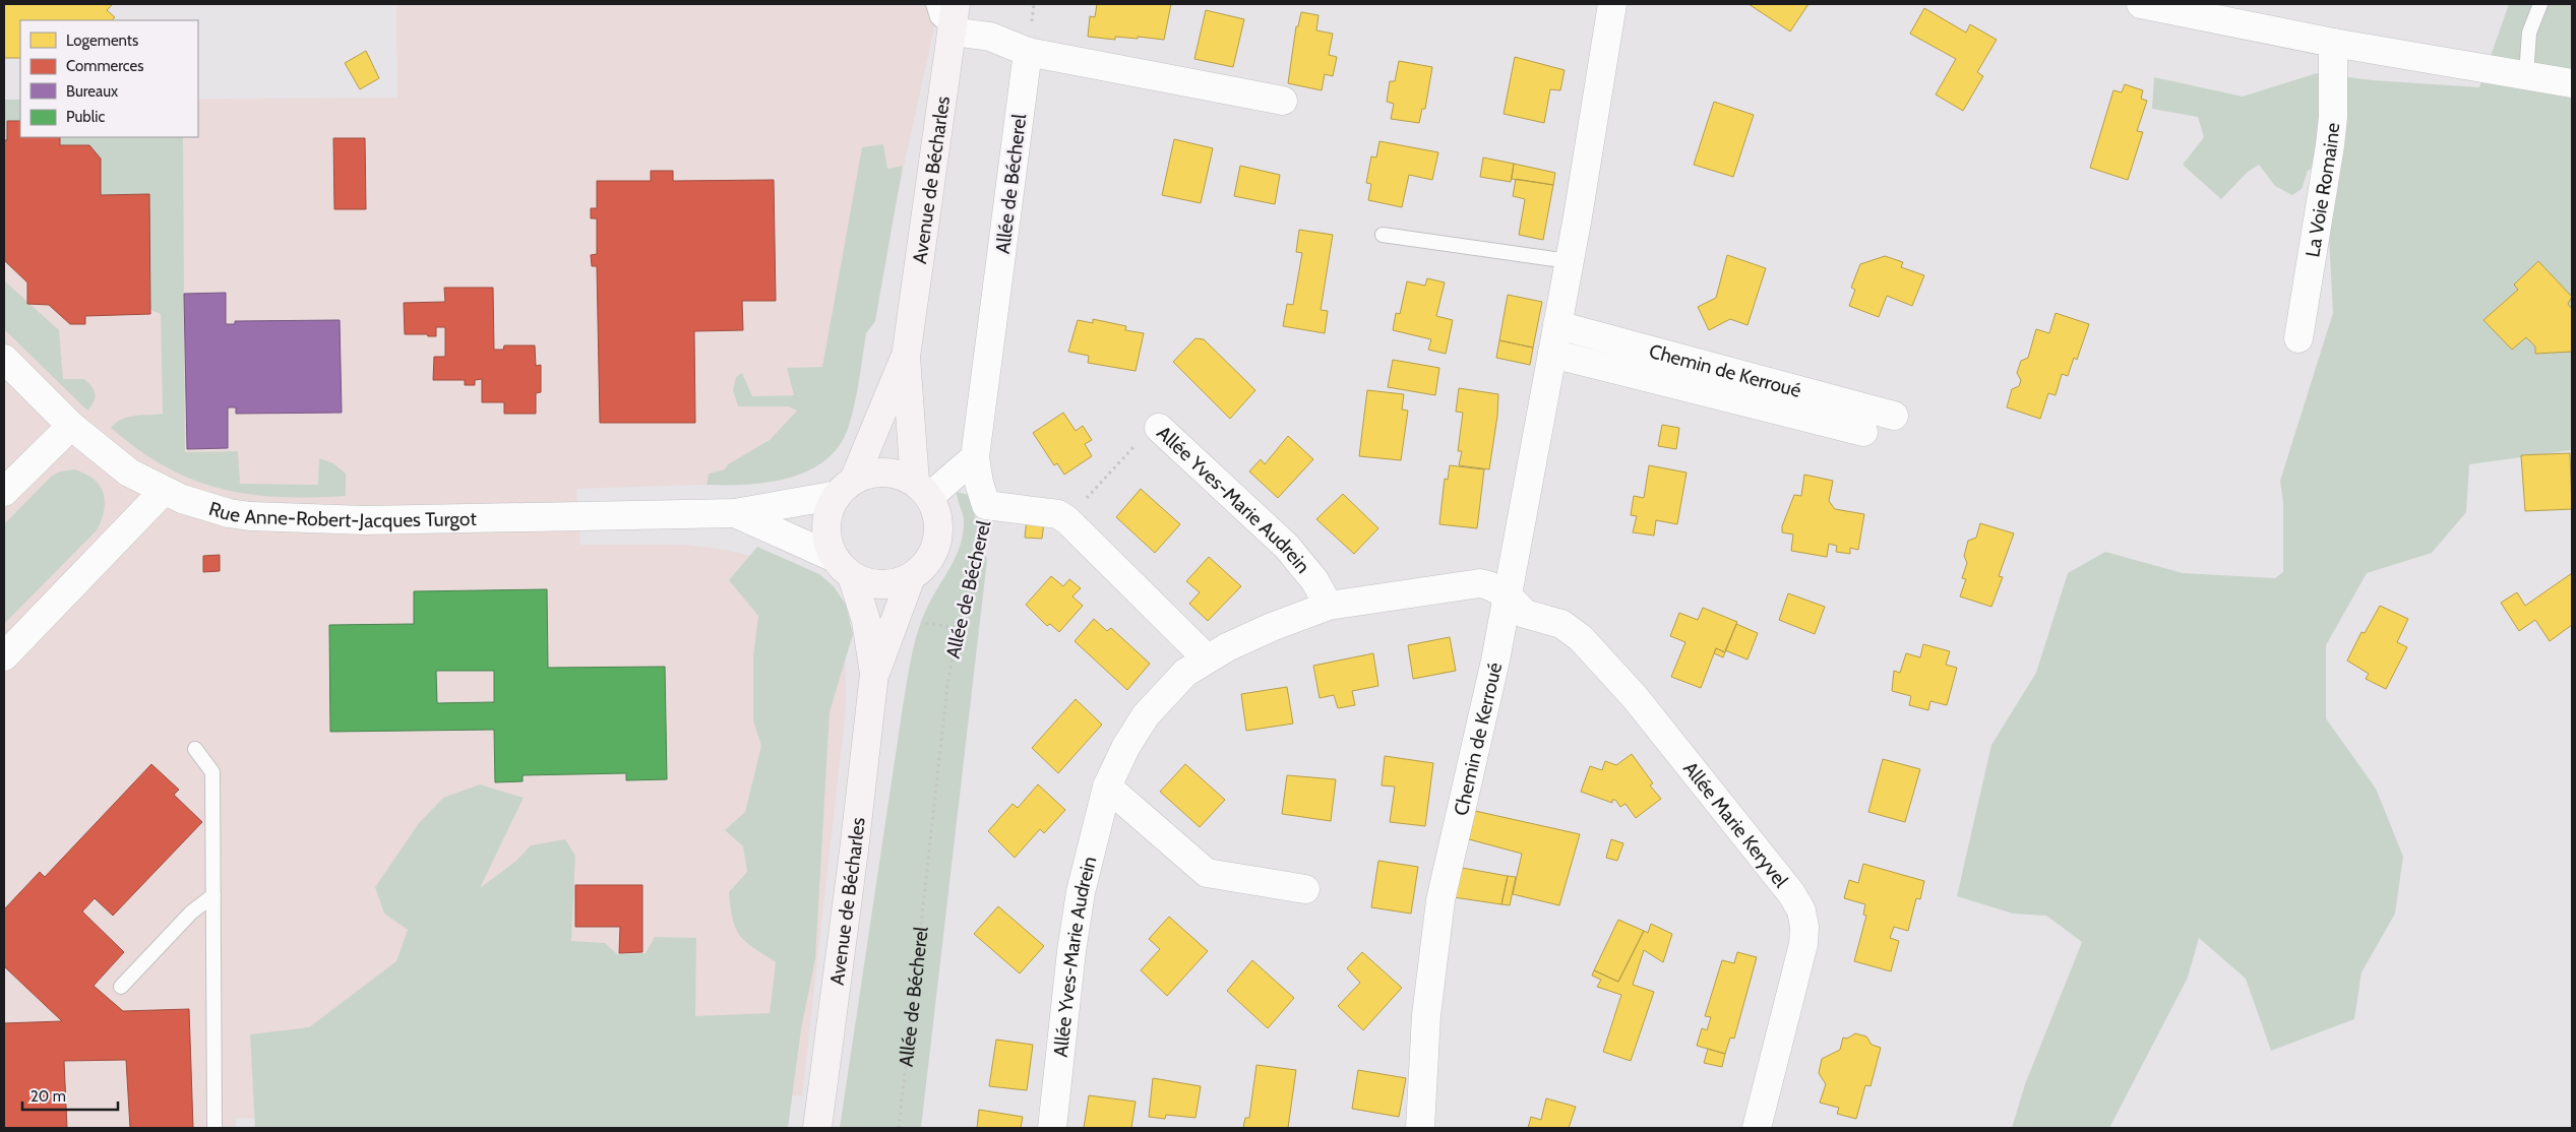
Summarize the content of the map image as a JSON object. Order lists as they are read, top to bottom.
{
  "streets": {
    "main road": ["Avenue de Bécharles"],
    "street": [
      "Allée de Bécherel",
      "La Voie Romaine",
      "Chemin de Kerroué",
      "Allée Yves-Marie Audrein",
      "Rue Anne-Robert-Jacques Turgot",
      "Allée Marie Keryvel"
    ]
  },
  "crossings": [
    ["Avenue de Bécharles", "Rue Anne-Robert-Jacques Turgot"],
    ["Chemin de Kerroué", "Allée Yves-Marie Audrein"],
    ["Chemin de Kerroué", "Allée Marie Keryvel"],
    ["Allée Yves-Marie Audrein", "Allée Marie Keryvel"]
  ],
  "legend": [
    "Logements",
    "Commerces",
    "Bureaux",
    "Public"
  ],
  "scale_bar": "20 m"
}
